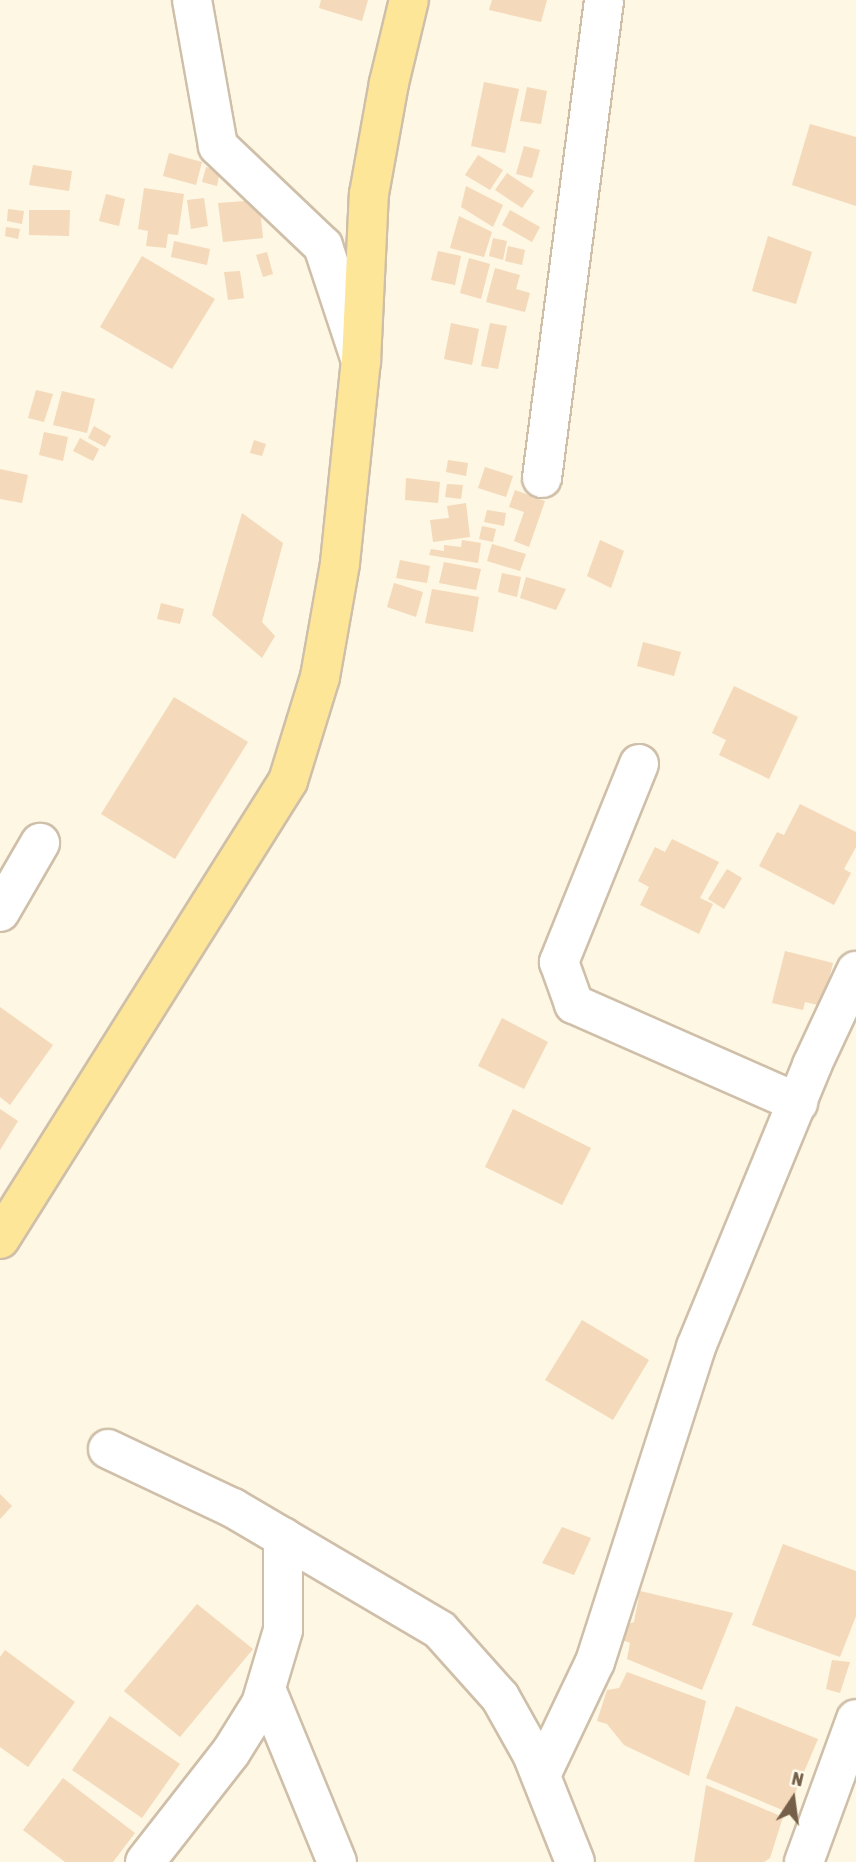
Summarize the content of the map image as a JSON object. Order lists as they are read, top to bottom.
{
  "north": "top"
}
